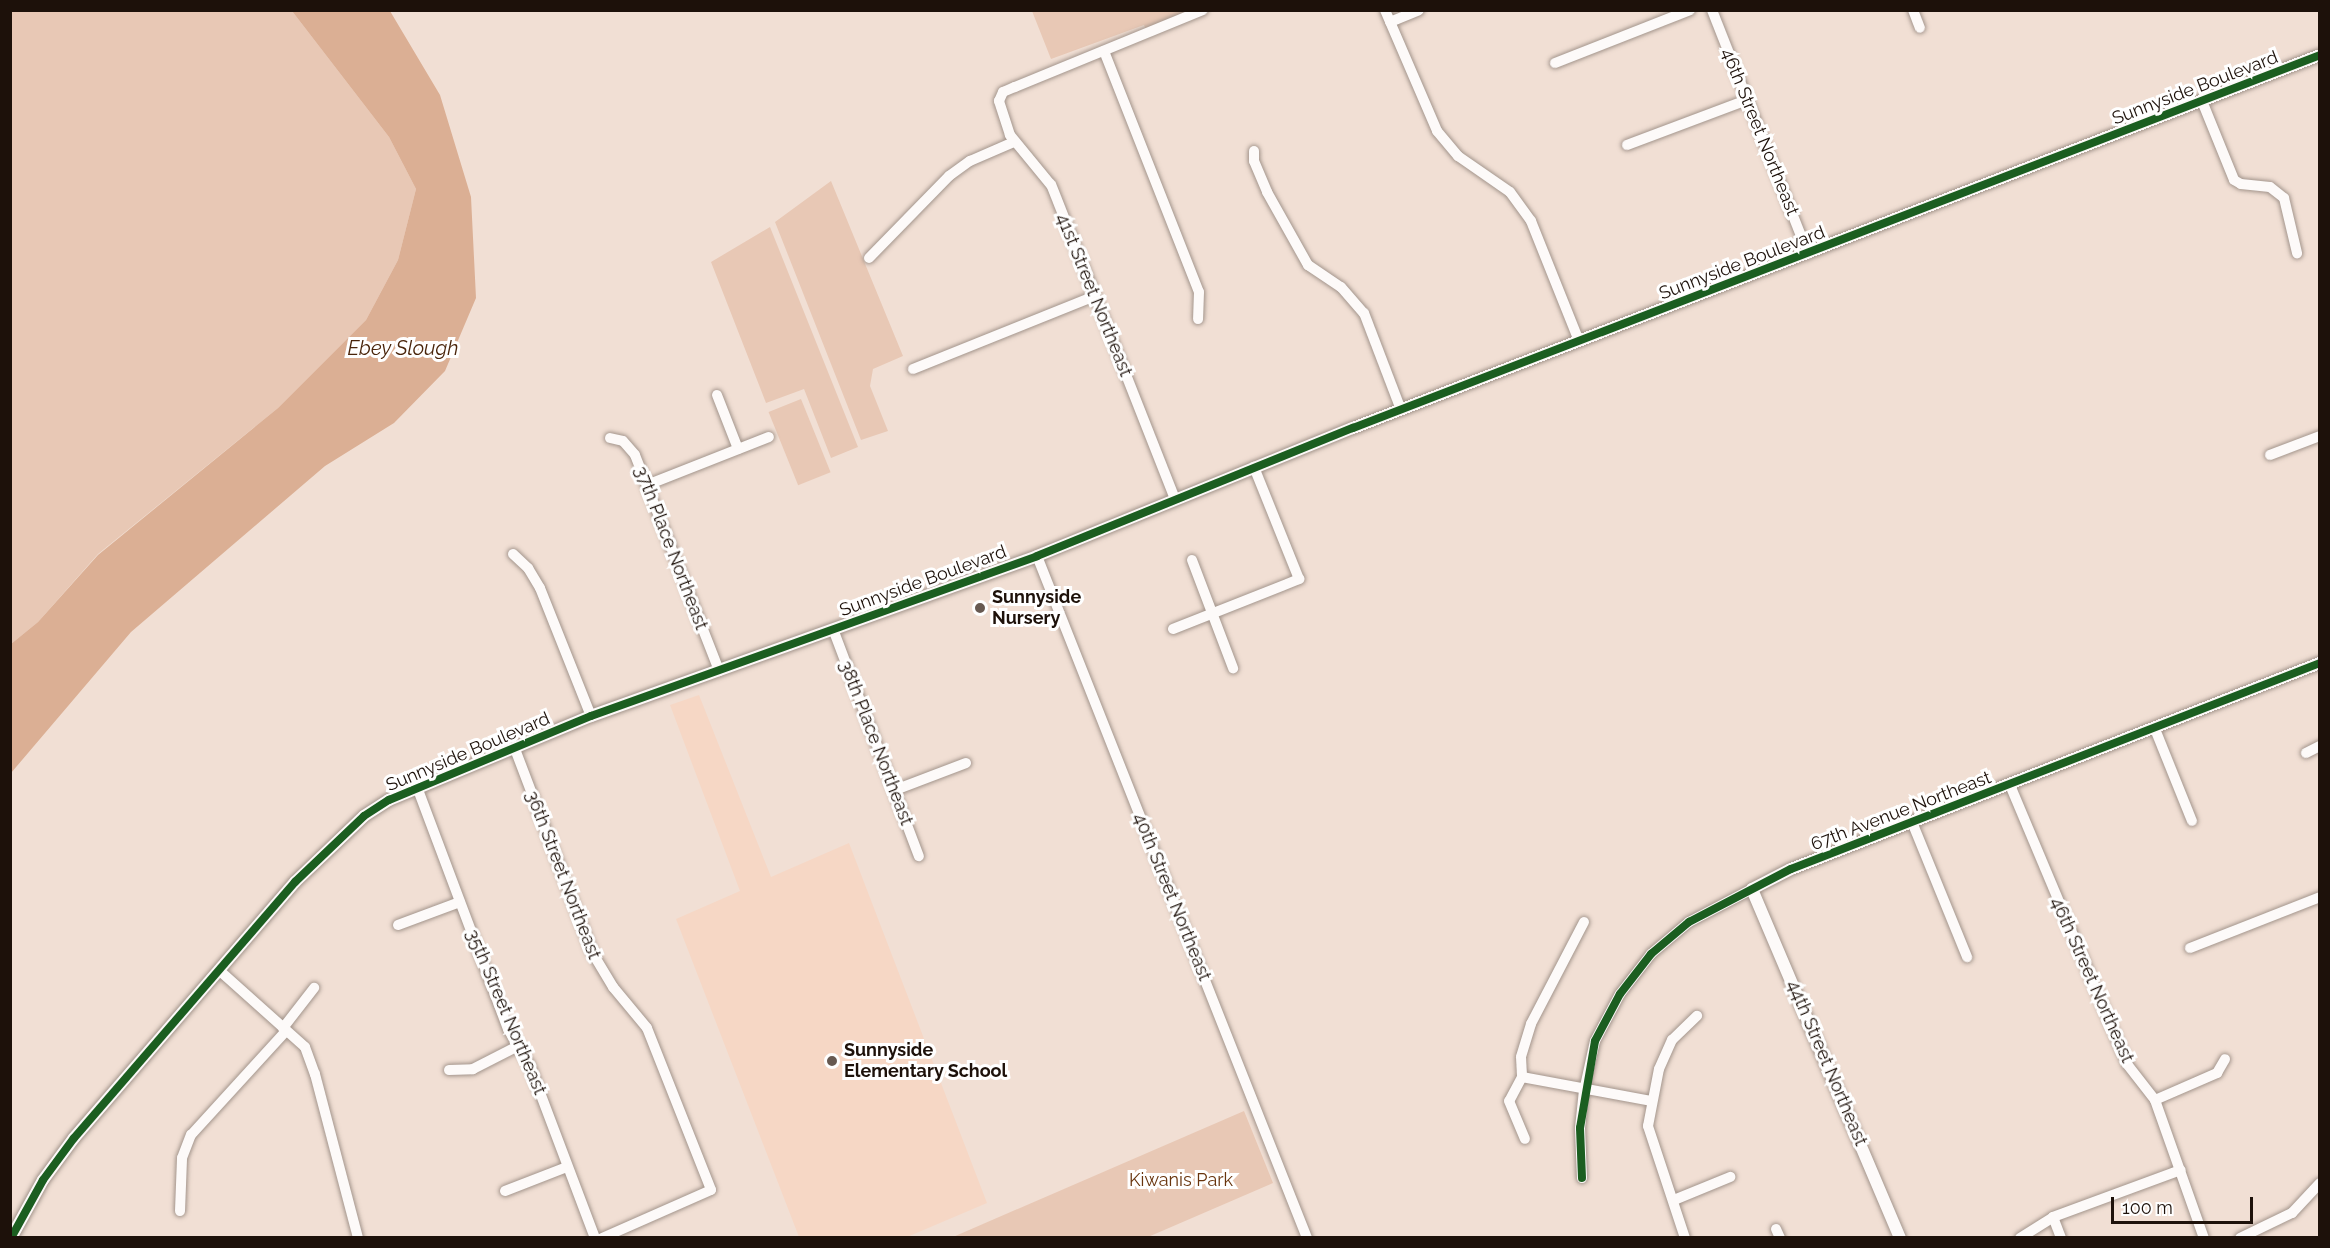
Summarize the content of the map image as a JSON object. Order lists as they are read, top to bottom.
{
  "streets": {
    "street": [
      "Sunnyside Boulevard",
      "46th Street Northeast",
      "41st Street Northeast",
      "37th Place Northeast",
      "38th Place Northeast",
      "67th Avenue Northeast",
      "36th Street Northeast",
      "40th Street Northeast",
      "35th Street Northeast",
      "44th Street Northeast"
    ]
  },
  "crossings": [
    ["Sunnyside Boulevard", "46th Street Northeast"],
    ["Sunnyside Boulevard", "41st Street Northeast"],
    ["Sunnyside Boulevard", "37th Place Northeast"],
    ["Sunnyside Boulevard", "38th Place Northeast"],
    ["Sunnyside Boulevard", "36th Street Northeast"],
    ["Sunnyside Boulevard", "40th Street Northeast"],
    ["Sunnyside Boulevard", "35th Street Northeast"],
    ["46th Street Northeast", "67th Avenue Northeast"],
    ["67th Avenue Northeast", "44th Street Northeast"]
  ],
  "water": ["Ebey Slough"],
  "parks": ["Kiwanis Park"],
  "places": ["Sunnyside Nursery", "Sunnyside Elementary School"],
  "scale_bar": "100 m"
}
